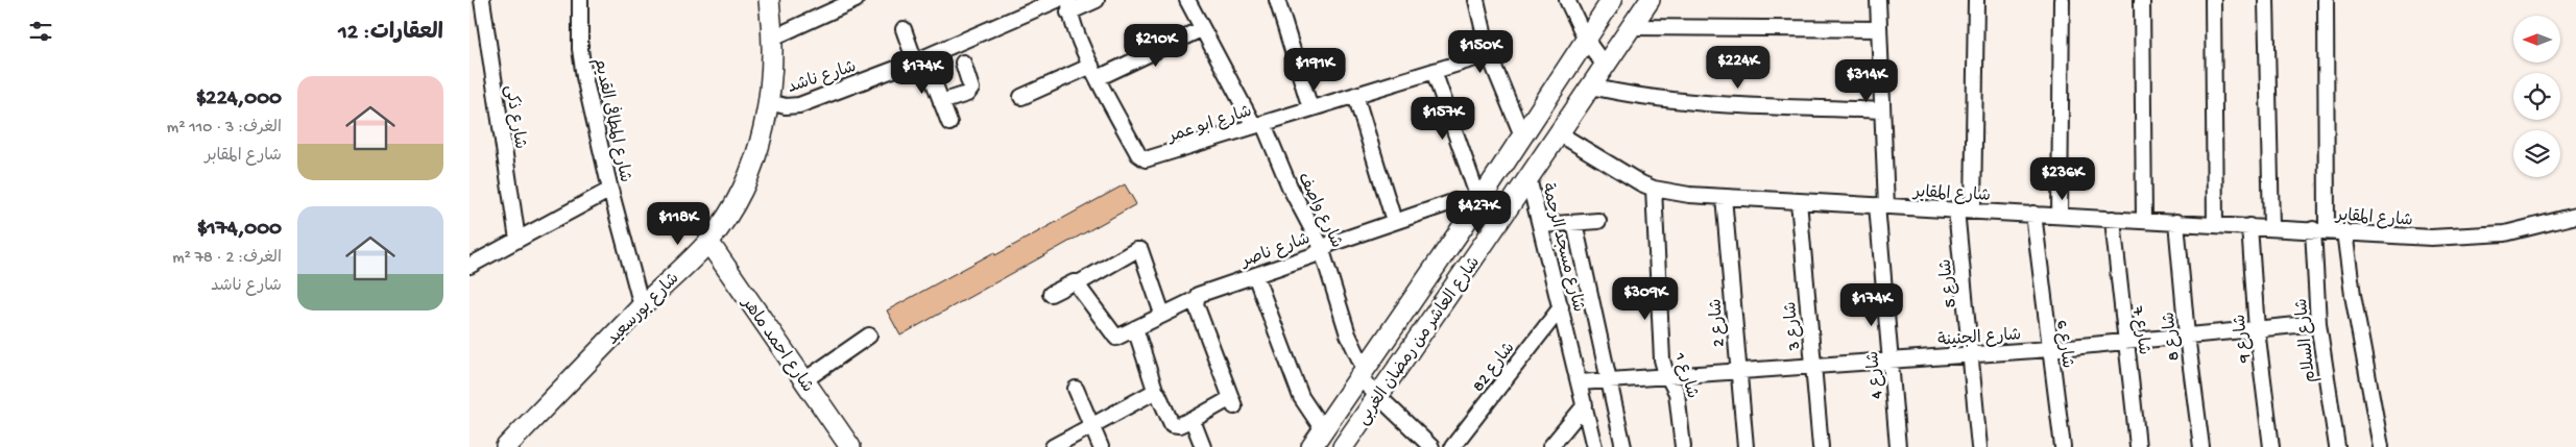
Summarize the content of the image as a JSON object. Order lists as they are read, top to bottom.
{
  "streets": {
    "street": [
      "شارع ناشد",
      "شارع ذكى",
      "شارع المطافى القديم",
      "شارع ابو عمر",
      "شارع المقابر",
      "شارع واصف",
      "شارع مسجد الرحمة",
      "شارع ناصر",
      "شارع 5",
      "شارع بورسعيد",
      "شارع 2",
      "شارع 3",
      "شارع 7",
      "شارع الجنينة",
      "شارع 8",
      "شارع 9",
      "شارع العاشر من رمضان الغربى",
      "شارع السلام",
      "شارع احمد ماهر",
      "شارع 6",
      "شارع 82",
      "شارع 1",
      "شارع 4"
    ]
  },
  "crossings": [
    ["شارع ناشد", "شارع بورسعيد"],
    ["شارع المطافى القديم", "شارع بورسعيد"],
    ["شارع ابو عمر", "شارع واصف"],
    ["شارع المقابر", "شارع 5"],
    ["شارع المقابر", "شارع 2"],
    ["شارع المقابر", "شارع 3"],
    ["شارع المقابر", "شارع 7"],
    ["شارع المقابر", "شارع 8"],
    ["شارع المقابر", "شارع 9"],
    ["شارع المقابر", "شارع العاشر من رمضان الغربى"],
    ["شارع المقابر", "شارع السلام"],
    ["شارع المقابر", "شارع 6"],
    ["شارع المقابر", "شارع 1"],
    ["شارع المقابر", "شارع 4"],
    ["شارع واصف", "شارع ناصر"],
    ["شارع مسجد الرحمة", "شارع الجنينة"],
    ["شارع مسجد الرحمة", "شارع العاشر من رمضان الغربى"],
    ["شارع مسجد الرحمة", "شارع 82"],
    ["شارع 5", "شارع الجنينة"],
    ["شارع بورسعيد", "شارع احمد ماهر"],
    ["شارع 2", "شارع الجنينة"],
    ["شارع 3", "شارع الجنينة"],
    ["شارع 7", "شارع الجنينة"],
    ["شارع الجنينة", "شارع 8"],
    ["شارع الجنينة", "شارع 9"],
    ["شارع الجنينة", "شارع السلام"],
    ["شارع الجنينة", "شارع 6"],
    ["شارع الجنينة", "شارع 1"],
    ["شارع الجنينة", "شارع 4"]
  ],
  "north": "left",
  "page": {
    "heading": "العقارات: 12",
    "price": [
      "$210K",
      "$150K",
      "$224K",
      "$191K",
      "$174K",
      "$314K",
      "$157K",
      "$236K",
      "$427K",
      "$118K",
      "$309K",
      "$174K"
    ],
    "list": [
      {
        "name": "$224,000",
        "note": "الغرف: 3 · 110 m² · شارع المقابر"
      },
      {
        "name": "$174,000",
        "note": "الغرف: 2 · 78 m² · شارع ناشد"
      }
    ]
  }
}
